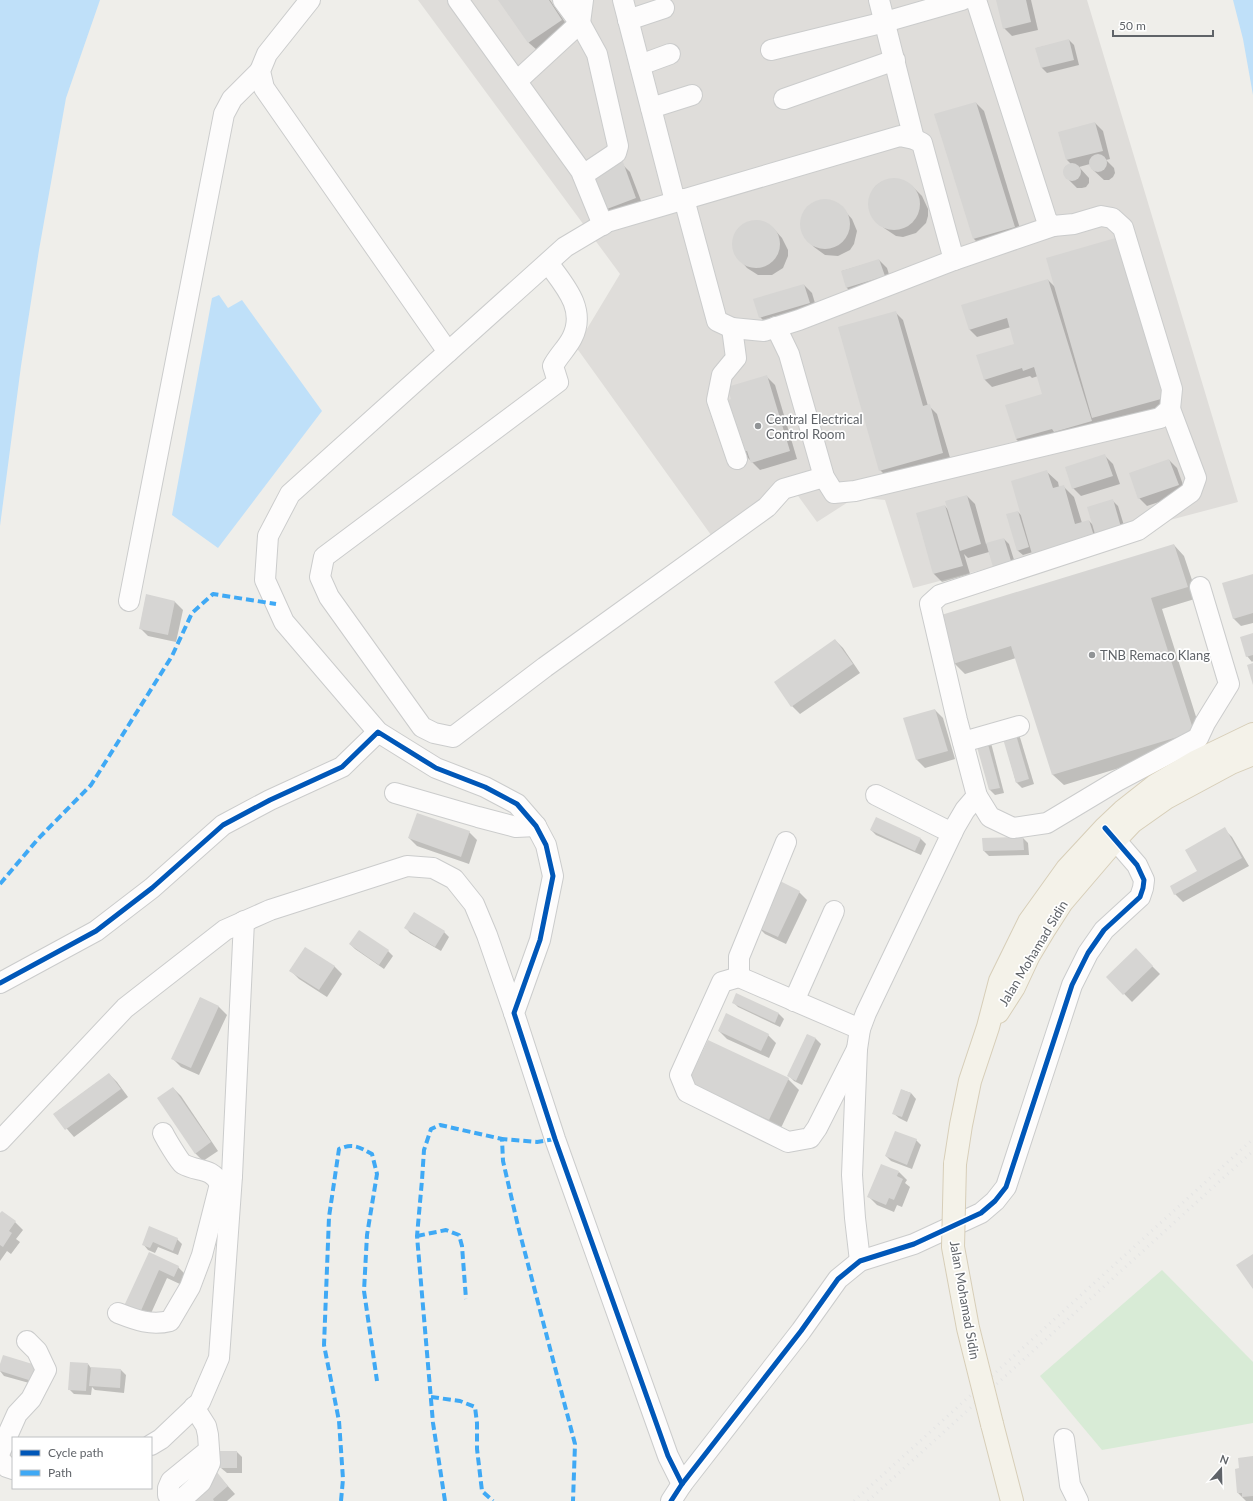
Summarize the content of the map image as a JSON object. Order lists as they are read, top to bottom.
{
  "streets": {
    "main road": ["Jalan Mohamad Sidin"]
  },
  "places": ["Central Electrical Control Room", "TNB Remaco Klang"],
  "legend": ["Cycle path", "Path"],
  "scale_bar": "50 m",
  "north": "top"
}
